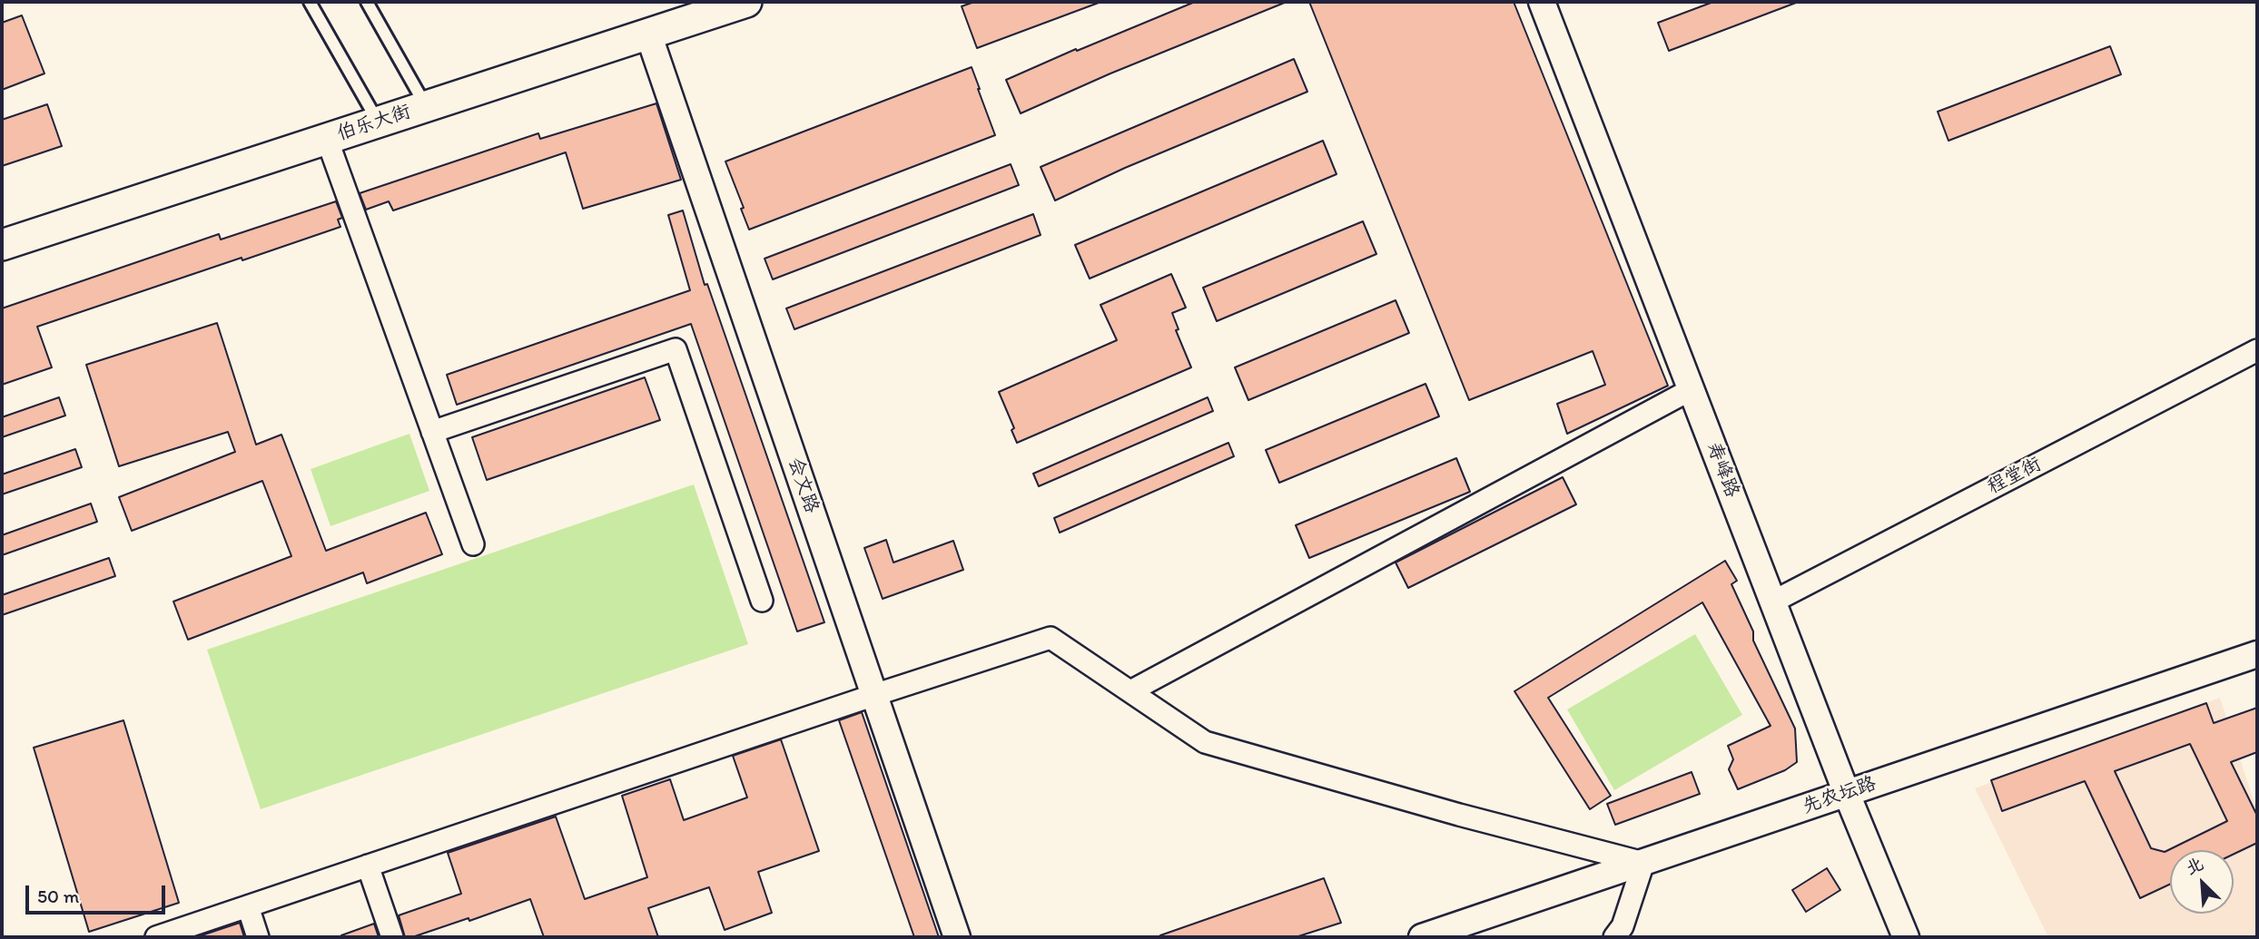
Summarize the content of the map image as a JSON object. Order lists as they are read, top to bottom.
{
  "streets": {
    "main road": ["伯乐大街"],
    "street": [
      "寿峰路",
      "程堂街",
      "会文路",
      "先农坛路"
    ]
  },
  "crossings": [
    ["伯乐大街", "会文路"],
    ["寿峰路", "程堂街"],
    ["寿峰路", "先农坛路"]
  ],
  "scale_bar": "50 m",
  "north": "top left"
}
